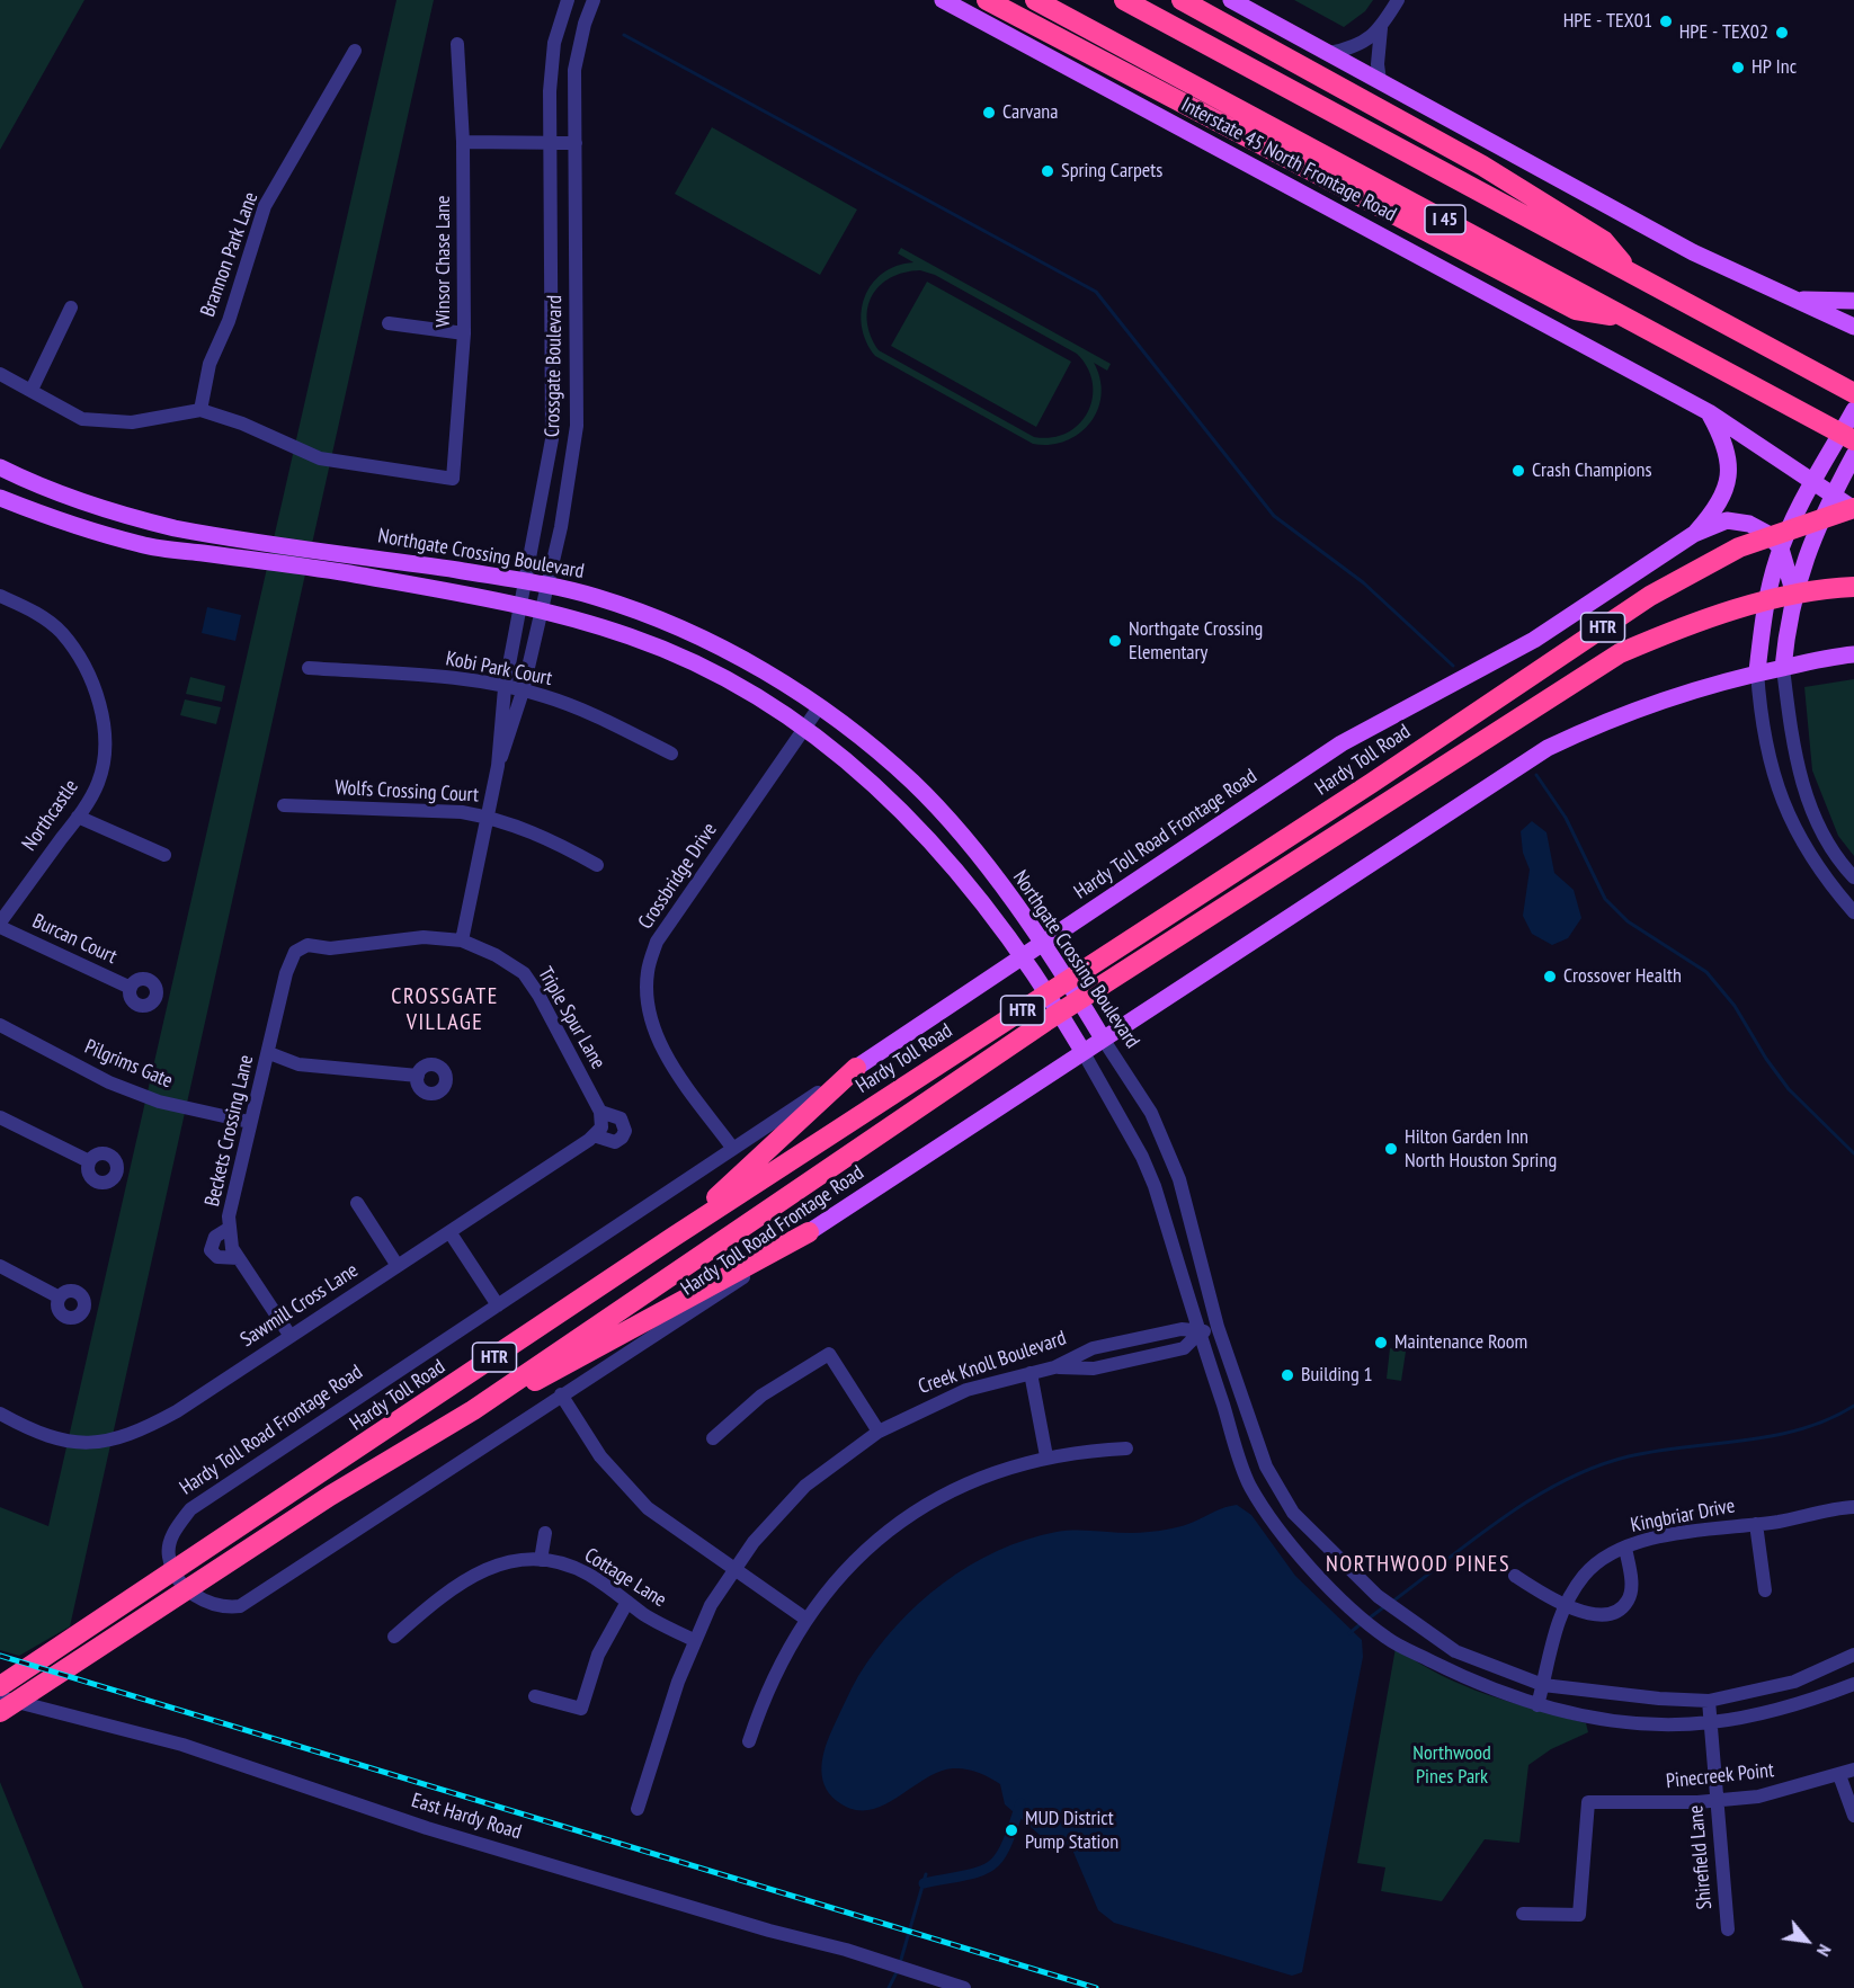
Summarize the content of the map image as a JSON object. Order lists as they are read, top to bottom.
{
  "streets": {
    "highway": ["I 45", "HTR", "Hardy Toll Road"],
    "main road": ["Interstate 45 North Frontage Road", "Northgate Crossing Boulevard", "Hardy Toll Road Frontage Road"],
    "street": [
      "Brannon Park Lane",
      "Winsor Chase Lane",
      "Crossgate Boulevard",
      "Kobi Park Court",
      "Wolfs Crossing Court",
      "Northcastle",
      "Crossbridge Drive",
      "Burcan Court",
      "Triple Spur Lane",
      "Pilgrims Gate",
      "Beckets Crossing Lane",
      "Sawmill Cross Lane",
      "Creek Knoll Boulevard",
      "Kingbriar Drive",
      "Cottage Lane",
      "Pinecreek Point",
      "East Hardy Road",
      "Shirefield Lane"
    ]
  },
  "crossings": [
    ["Interstate 45 North Frontage Road", "Hardy Toll Road"],
    ["Brannon Park Lane", "Winsor Chase Lane"],
    ["Crossgate Boulevard", "Northgate Crossing Boulevard"],
    ["Crossgate Boulevard", "Kobi Park Court"],
    ["Crossgate Boulevard", "Wolfs Crossing Court"],
    ["Crossgate Boulevard", "Triple Spur Lane"],
    ["Northgate Crossing Boulevard", "Hardy Toll Road Frontage Road"],
    ["Northgate Crossing Boulevard", "Crossbridge Drive"],
    ["Northgate Crossing Boulevard", "Creek Knoll Boulevard"],
    ["Northgate Crossing Boulevard", "Kingbriar Drive"],
    ["Northgate Crossing Boulevard", "Shirefield Lane"],
    ["Northcastle", "Burcan Court"],
    ["Hardy Toll Road Frontage Road", "Crossbridge Drive"],
    ["Triple Spur Lane", "Beckets Crossing Lane"],
    ["Triple Spur Lane", "Sawmill Cross Lane"],
    ["Pilgrims Gate", "Beckets Crossing Lane"],
    ["Beckets Crossing Lane", "Sawmill Cross Lane"],
    ["Creek Knoll Boulevard", "Cottage Lane"],
    ["Pinecreek Point", "Shirefield Lane"]
  ],
  "districts": ["CROSSGATE VILLAGE", "NORTHWOOD PINES"],
  "parks": ["Northwood Pines Park"],
  "places": [
    "HPE - TEX01",
    "HPE - TEX02",
    "HP Inc",
    "Carvana",
    "Spring Carpets",
    "Crash Champions",
    "Northgate Crossing Elementary",
    "Crossover Health",
    "Hilton Garden Inn North Houston Spring",
    "Maintenance Room",
    "Building 1",
    "MUD District Pump Station"
  ],
  "north": "bottom right"
}
